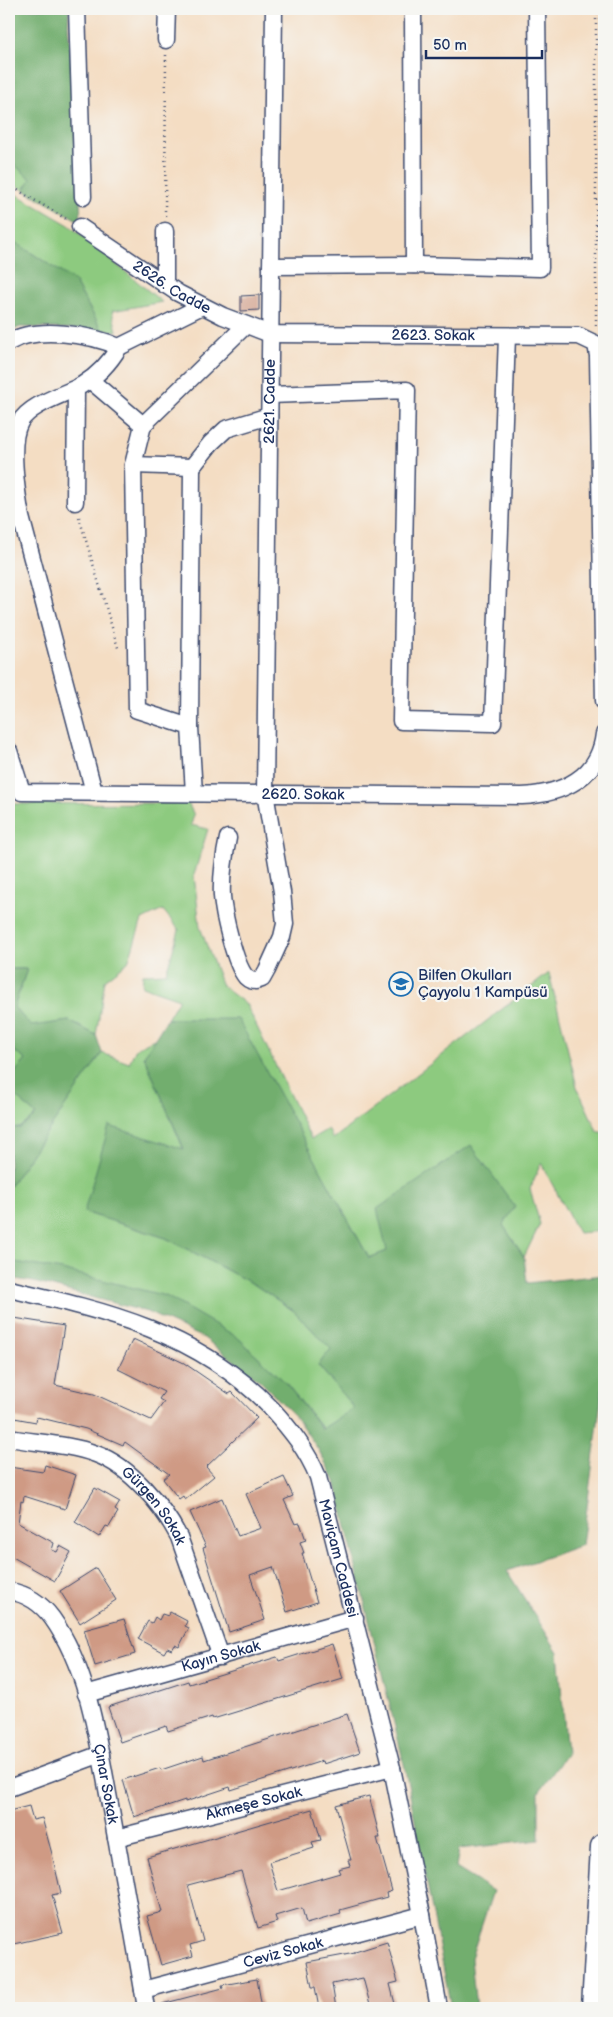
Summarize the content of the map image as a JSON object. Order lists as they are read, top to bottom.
{
  "streets": {
    "street": [
      "2626. Cadde",
      "2623. Sokak",
      "2621. Cadde",
      "2620. Sokak",
      "Gürgen Sokak",
      "Maviçam Caddesi",
      "Kayın Sokak",
      "Çınar Sokak",
      "Akmeşe Sokak",
      "Ceviz Sokak"
    ]
  },
  "crossings": [
    ["2626. Cadde", "2623. Sokak"],
    ["2626. Cadde", "2621. Cadde"],
    ["2623. Sokak", "2621. Cadde"],
    ["2621. Cadde", "2620. Sokak"],
    ["Gürgen Sokak", "Kayın Sokak"],
    ["Maviçam Caddesi", "Kayın Sokak"],
    ["Maviçam Caddesi", "Akmeşe Sokak"],
    ["Maviçam Caddesi", "Ceviz Sokak"],
    ["Kayın Sokak", "Çınar Sokak"],
    ["Çınar Sokak", "Akmeşe Sokak"],
    ["Çınar Sokak", "Ceviz Sokak"]
  ],
  "places": {
    "school or university": ["Bilfen Okulları Çayyolu 1 Kampüsü"]
  },
  "scale_bar": "50 m"
}
